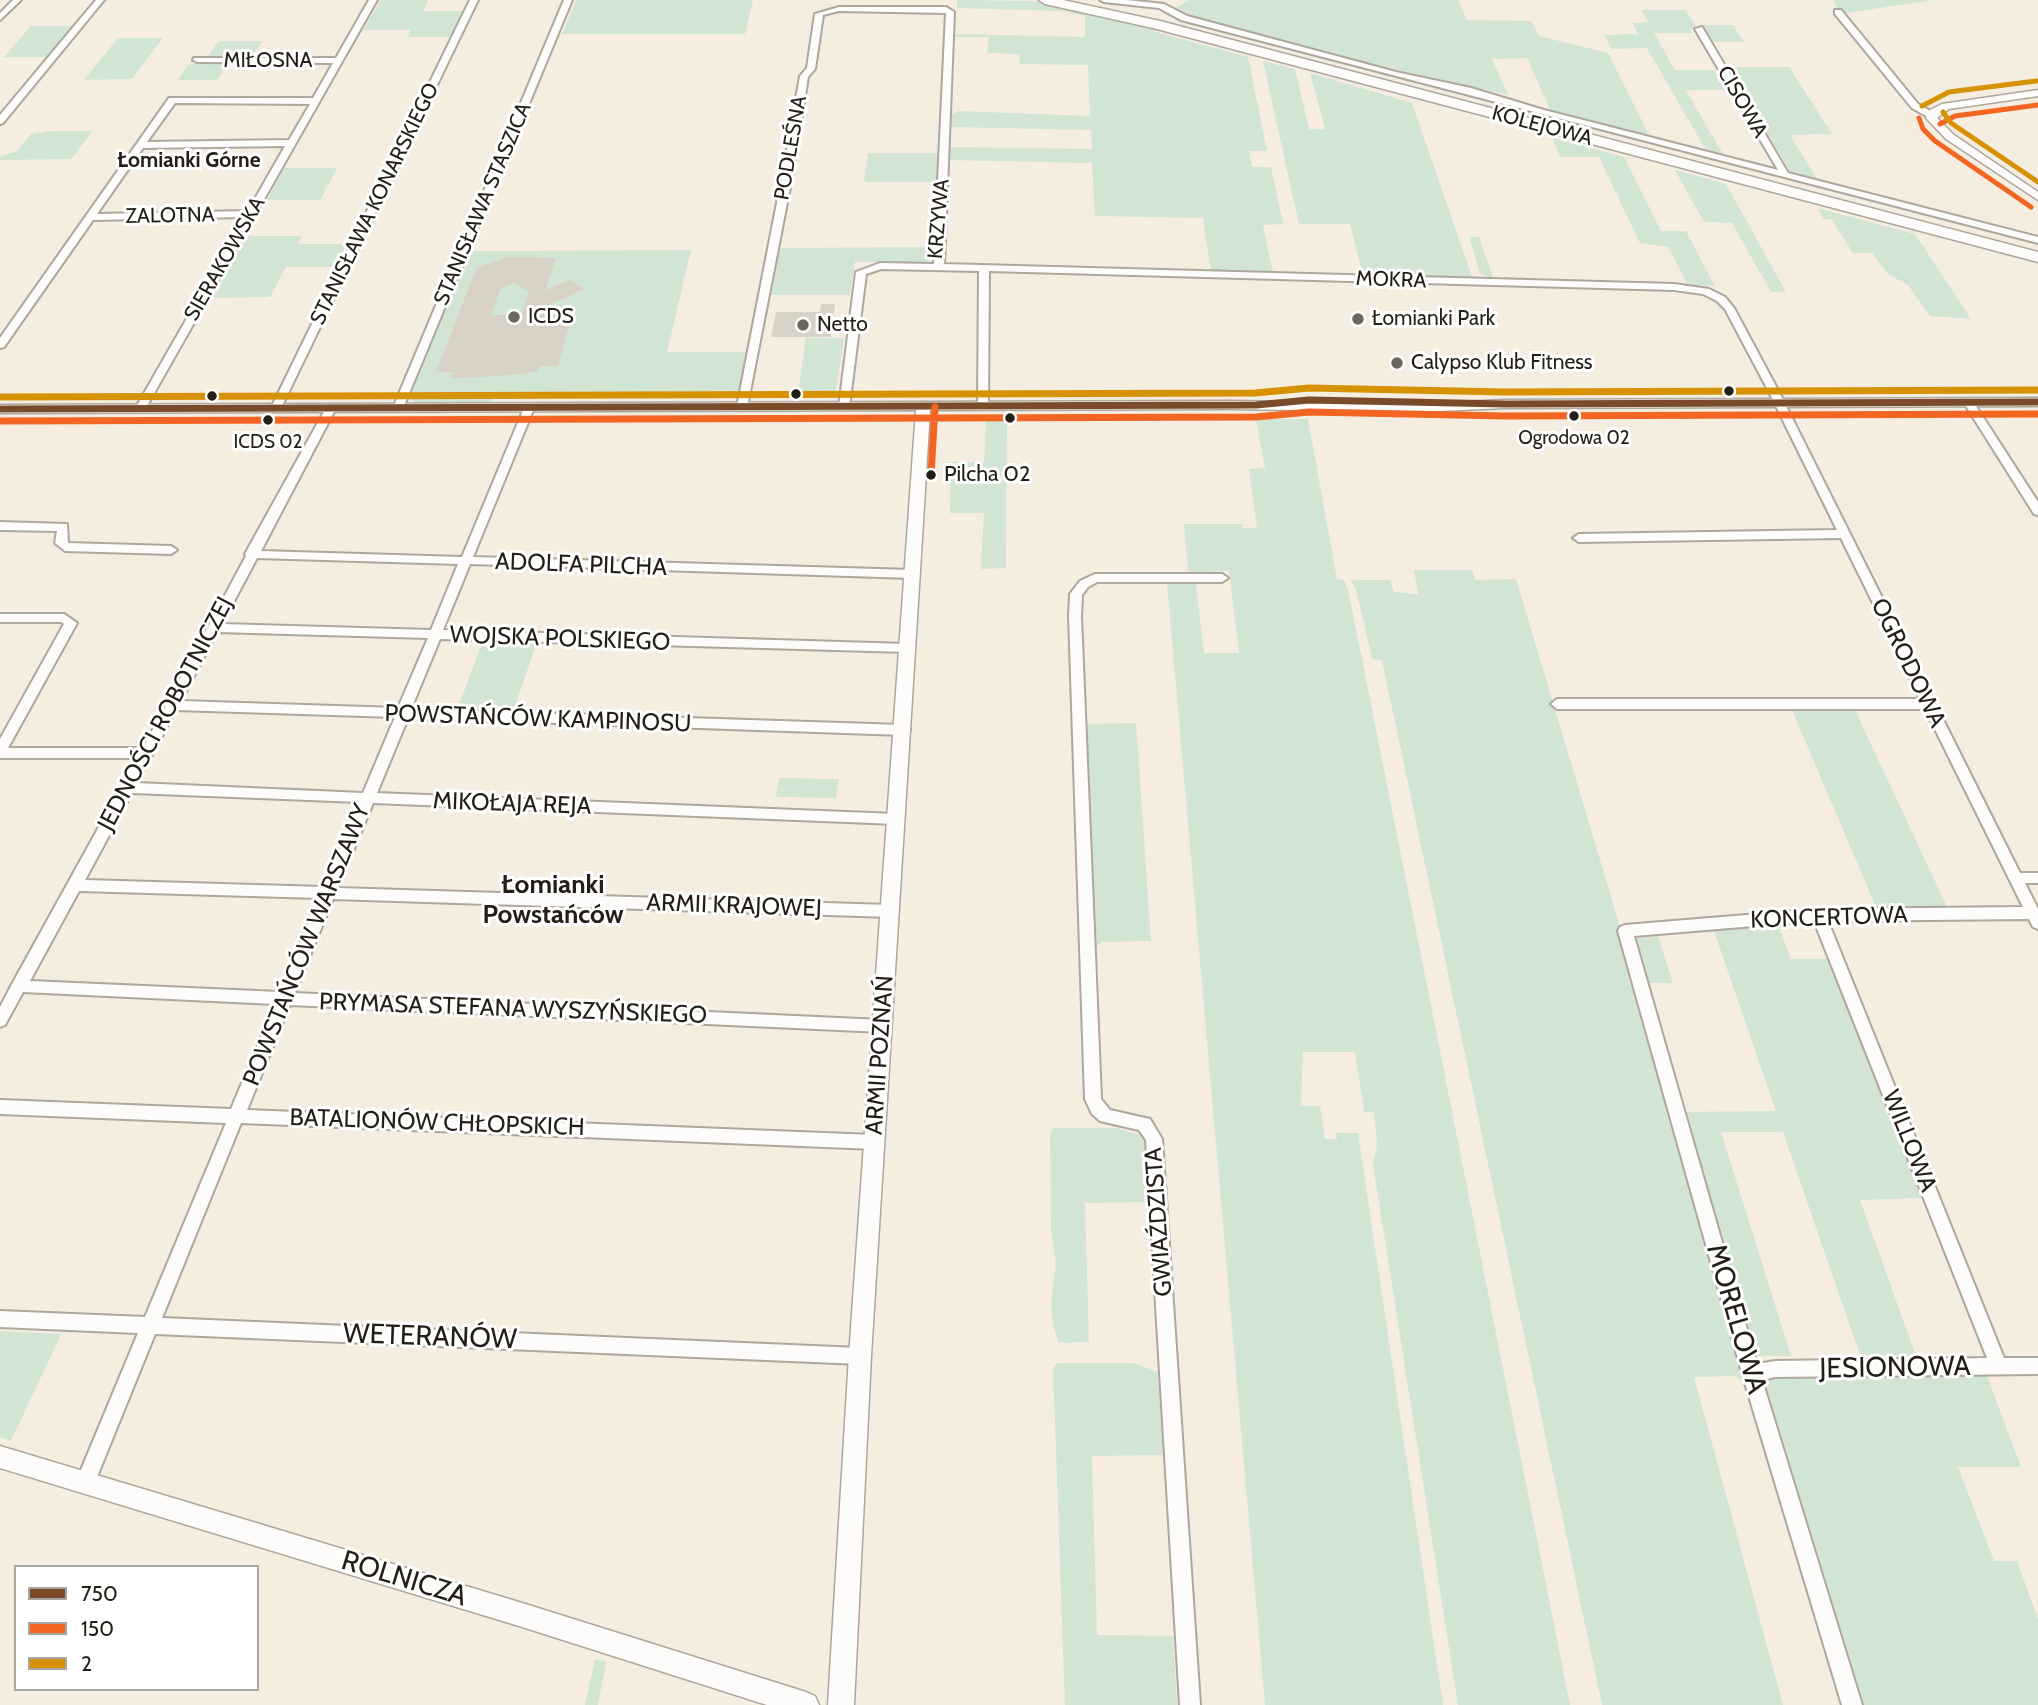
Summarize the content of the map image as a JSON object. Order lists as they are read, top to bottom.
{
  "streets": {
    "highway": ["KOLEJOWA"],
    "street": [
      "MIŁOSNA",
      "CISOWA",
      "PODLEŚNA",
      "STANISŁAWA KONARSKIEGO",
      "STANISŁAWA STASZICA",
      "ZALOTNA",
      "KRZYWA",
      "SIERAKOWSKA",
      "MOKRA",
      "ADOLFA PILCHA",
      "WOJSKA POLSKIEGO",
      "OGRODOWA",
      "JEDNOŚCI ROBOTNICZEJ",
      "POWSTAŃCÓW KAMPINOSU",
      "MIKOŁAJA REJA",
      "ARMII KRAJOWEJ",
      "KONCERTOWA",
      "POWSTAŃCÓW WARSZAWY",
      "PRYMASA STEFANA WYSZYŃSKIEGO",
      "ARMII POZNAŃ",
      "BATALIONÓW CHŁOPSKICH",
      "WILLOWA",
      "GWIAŹDZISTA",
      "MORELOWA",
      "WETERANÓW",
      "JESIONOWA",
      "ROLNICZA"
    ]
  },
  "crossings": [
    ["MIŁOSNA", "SIERAKOWSKA"],
    ["PODLEŚNA", "KRZYWA"],
    ["ZALOTNA", "SIERAKOWSKA"],
    ["KRZYWA", "MOKRA"],
    ["MOKRA", "OGRODOWA"],
    ["ADOLFA PILCHA", "JEDNOŚCI ROBOTNICZEJ"],
    ["ADOLFA PILCHA", "POWSTAŃCÓW WARSZAWY"],
    ["ADOLFA PILCHA", "ARMII POZNAŃ"],
    ["WOJSKA POLSKIEGO", "JEDNOŚCI ROBOTNICZEJ"],
    ["WOJSKA POLSKIEGO", "POWSTAŃCÓW WARSZAWY"],
    ["WOJSKA POLSKIEGO", "ARMII POZNAŃ"],
    ["OGRODOWA", "KONCERTOWA"],
    ["JEDNOŚCI ROBOTNICZEJ", "POWSTAŃCÓW KAMPINOSU"],
    ["JEDNOŚCI ROBOTNICZEJ", "MIKOŁAJA REJA"],
    ["JEDNOŚCI ROBOTNICZEJ", "ARMII KRAJOWEJ"],
    ["JEDNOŚCI ROBOTNICZEJ", "PRYMASA STEFANA WYSZYŃSKIEGO"],
    ["POWSTAŃCÓW KAMPINOSU", "POWSTAŃCÓW WARSZAWY"],
    ["POWSTAŃCÓW KAMPINOSU", "ARMII POZNAŃ"],
    ["MIKOŁAJA REJA", "POWSTAŃCÓW WARSZAWY"],
    ["MIKOŁAJA REJA", "ARMII POZNAŃ"],
    ["ARMII KRAJOWEJ", "POWSTAŃCÓW WARSZAWY"],
    ["ARMII KRAJOWEJ", "ARMII POZNAŃ"],
    ["KONCERTOWA", "WILLOWA"],
    ["KONCERTOWA", "MORELOWA"],
    ["POWSTAŃCÓW WARSZAWY", "PRYMASA STEFANA WYSZYŃSKIEGO"],
    ["POWSTAŃCÓW WARSZAWY", "BATALIONÓW CHŁOPSKICH"],
    ["POWSTAŃCÓW WARSZAWY", "WETERANÓW"],
    ["POWSTAŃCÓW WARSZAWY", "ROLNICZA"],
    ["PRYMASA STEFANA WYSZYŃSKIEGO", "ARMII POZNAŃ"],
    ["ARMII POZNAŃ", "BATALIONÓW CHŁOPSKICH"],
    ["ARMII POZNAŃ", "WETERANÓW"],
    ["WILLOWA", "JESIONOWA"],
    ["MORELOWA", "JESIONOWA"]
  ],
  "districts": ["Łomianki Górne", "Łomianki Powstańców"],
  "places": [
    "ICDS",
    "Łomianki Park",
    "Netto",
    "Calypso Klub Fitness",
    "Ogrodowa 02",
    "ICDS 02",
    "Pilcha 02"
  ],
  "lines": ["transit line 2", "transit line 150", "transit line 750"],
  "legend": ["750", "150", "2"]
}
